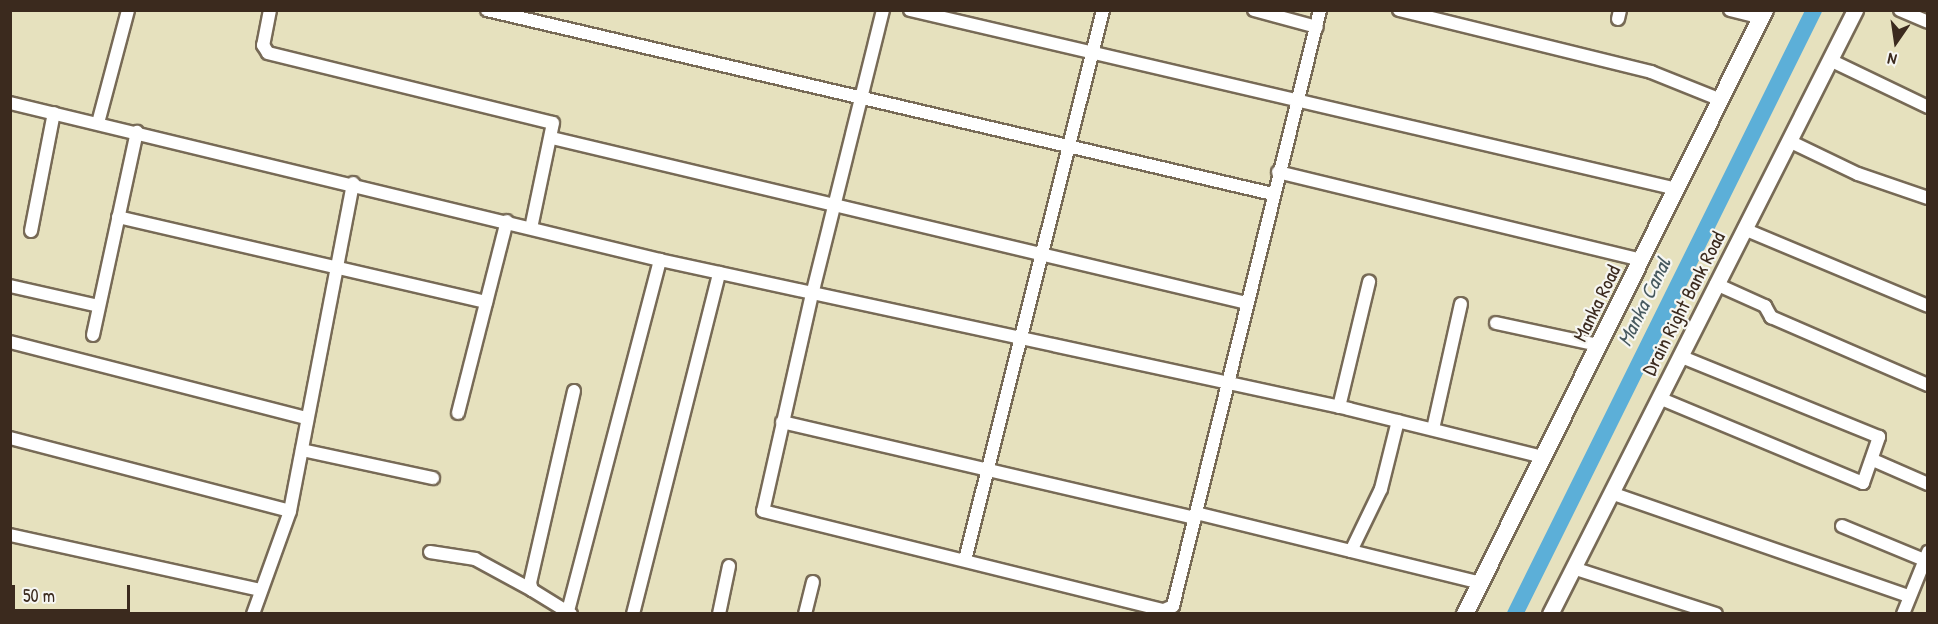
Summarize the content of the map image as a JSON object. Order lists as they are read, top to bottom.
{
  "streets": {
    "main road": ["Manka Road"],
    "street": ["Drain Right Bank Road"]
  },
  "water": ["Manka Canal"],
  "scale_bar": "50 m",
  "north": "bottom"
}
